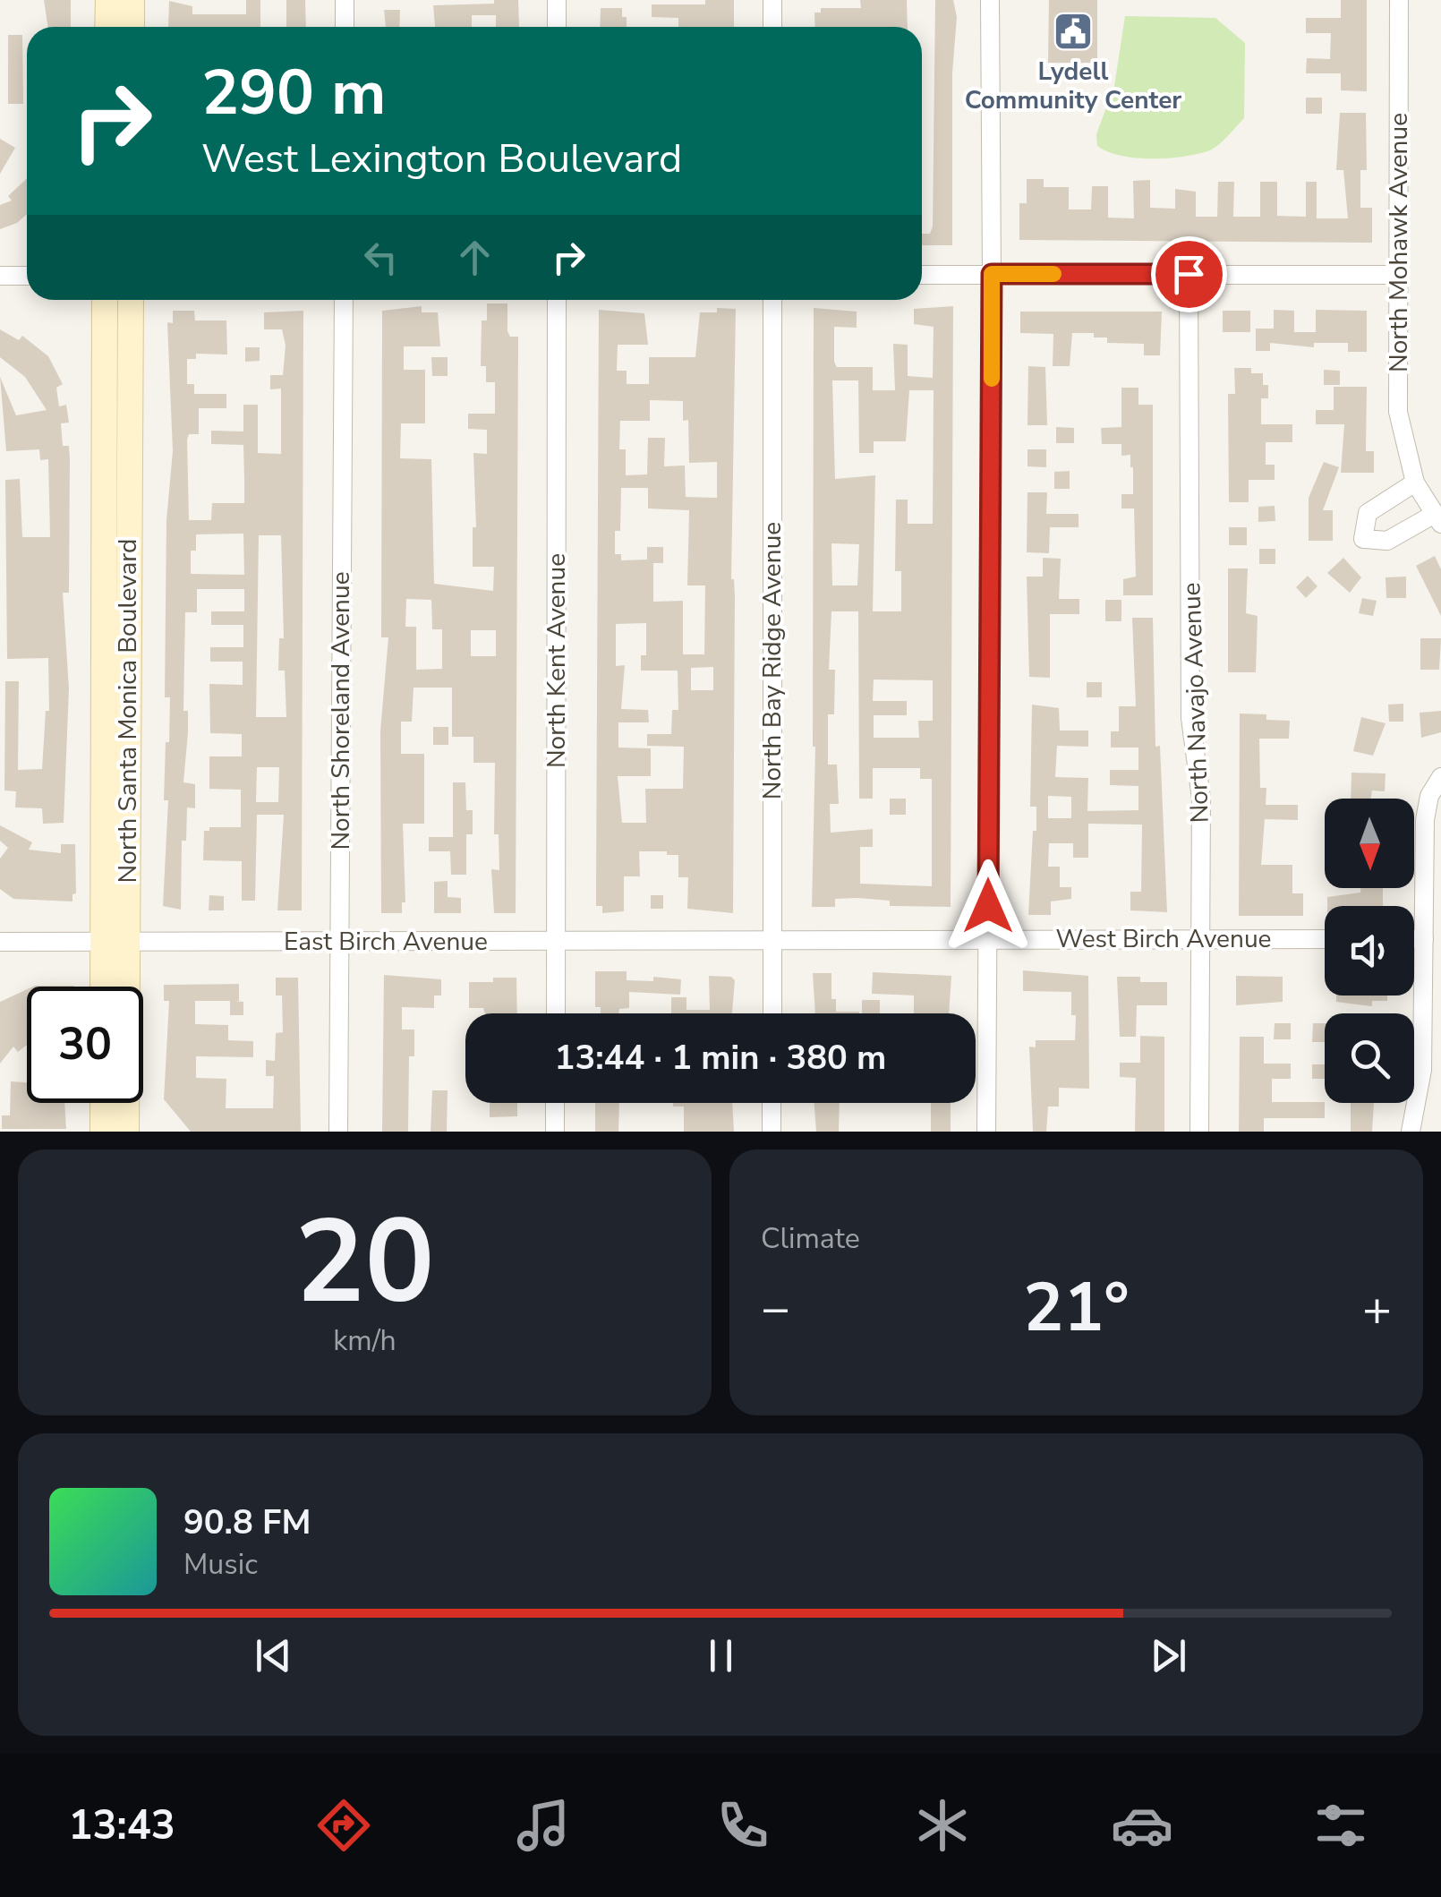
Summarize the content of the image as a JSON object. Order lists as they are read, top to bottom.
{
  "streets": {
    "street": [
      "North Mohawk Avenue",
      "North Kent Avenue",
      "North Bay Ridge Avenue",
      "North Navajo Avenue",
      "North Santa Monica Boulevard",
      "North Shoreland Avenue",
      "West Birch Avenue",
      "East Birch Avenue"
    ]
  },
  "crossings": [
    ["North Kent Avenue", "East Birch Avenue"],
    ["North Bay Ridge Avenue", "West Birch Avenue"],
    ["North Bay Ridge Avenue", "East Birch Avenue"],
    ["North Navajo Avenue", "West Birch Avenue"],
    ["North Santa Monica Boulevard", "East Birch Avenue"],
    ["North Shoreland Avenue", "East Birch Avenue"],
    ["West Birch Avenue", "East Birch Avenue"]
  ],
  "places": {
    "public building": ["Lydell Community Center"]
  },
  "north": "bottom",
  "page": {
    "turn": ["290 m", "West Lexington Boulevard"],
    "limit": "30",
    "trip": "13:44 · 1 min · 380 m",
    "tile": [
      ["20", "km/h"],
      "Climate"
    ],
    "heat": ["−", "21°", "+"],
    "song": ["90.8 FM", "Music"],
    "tabs": "13:43"
  }
}
